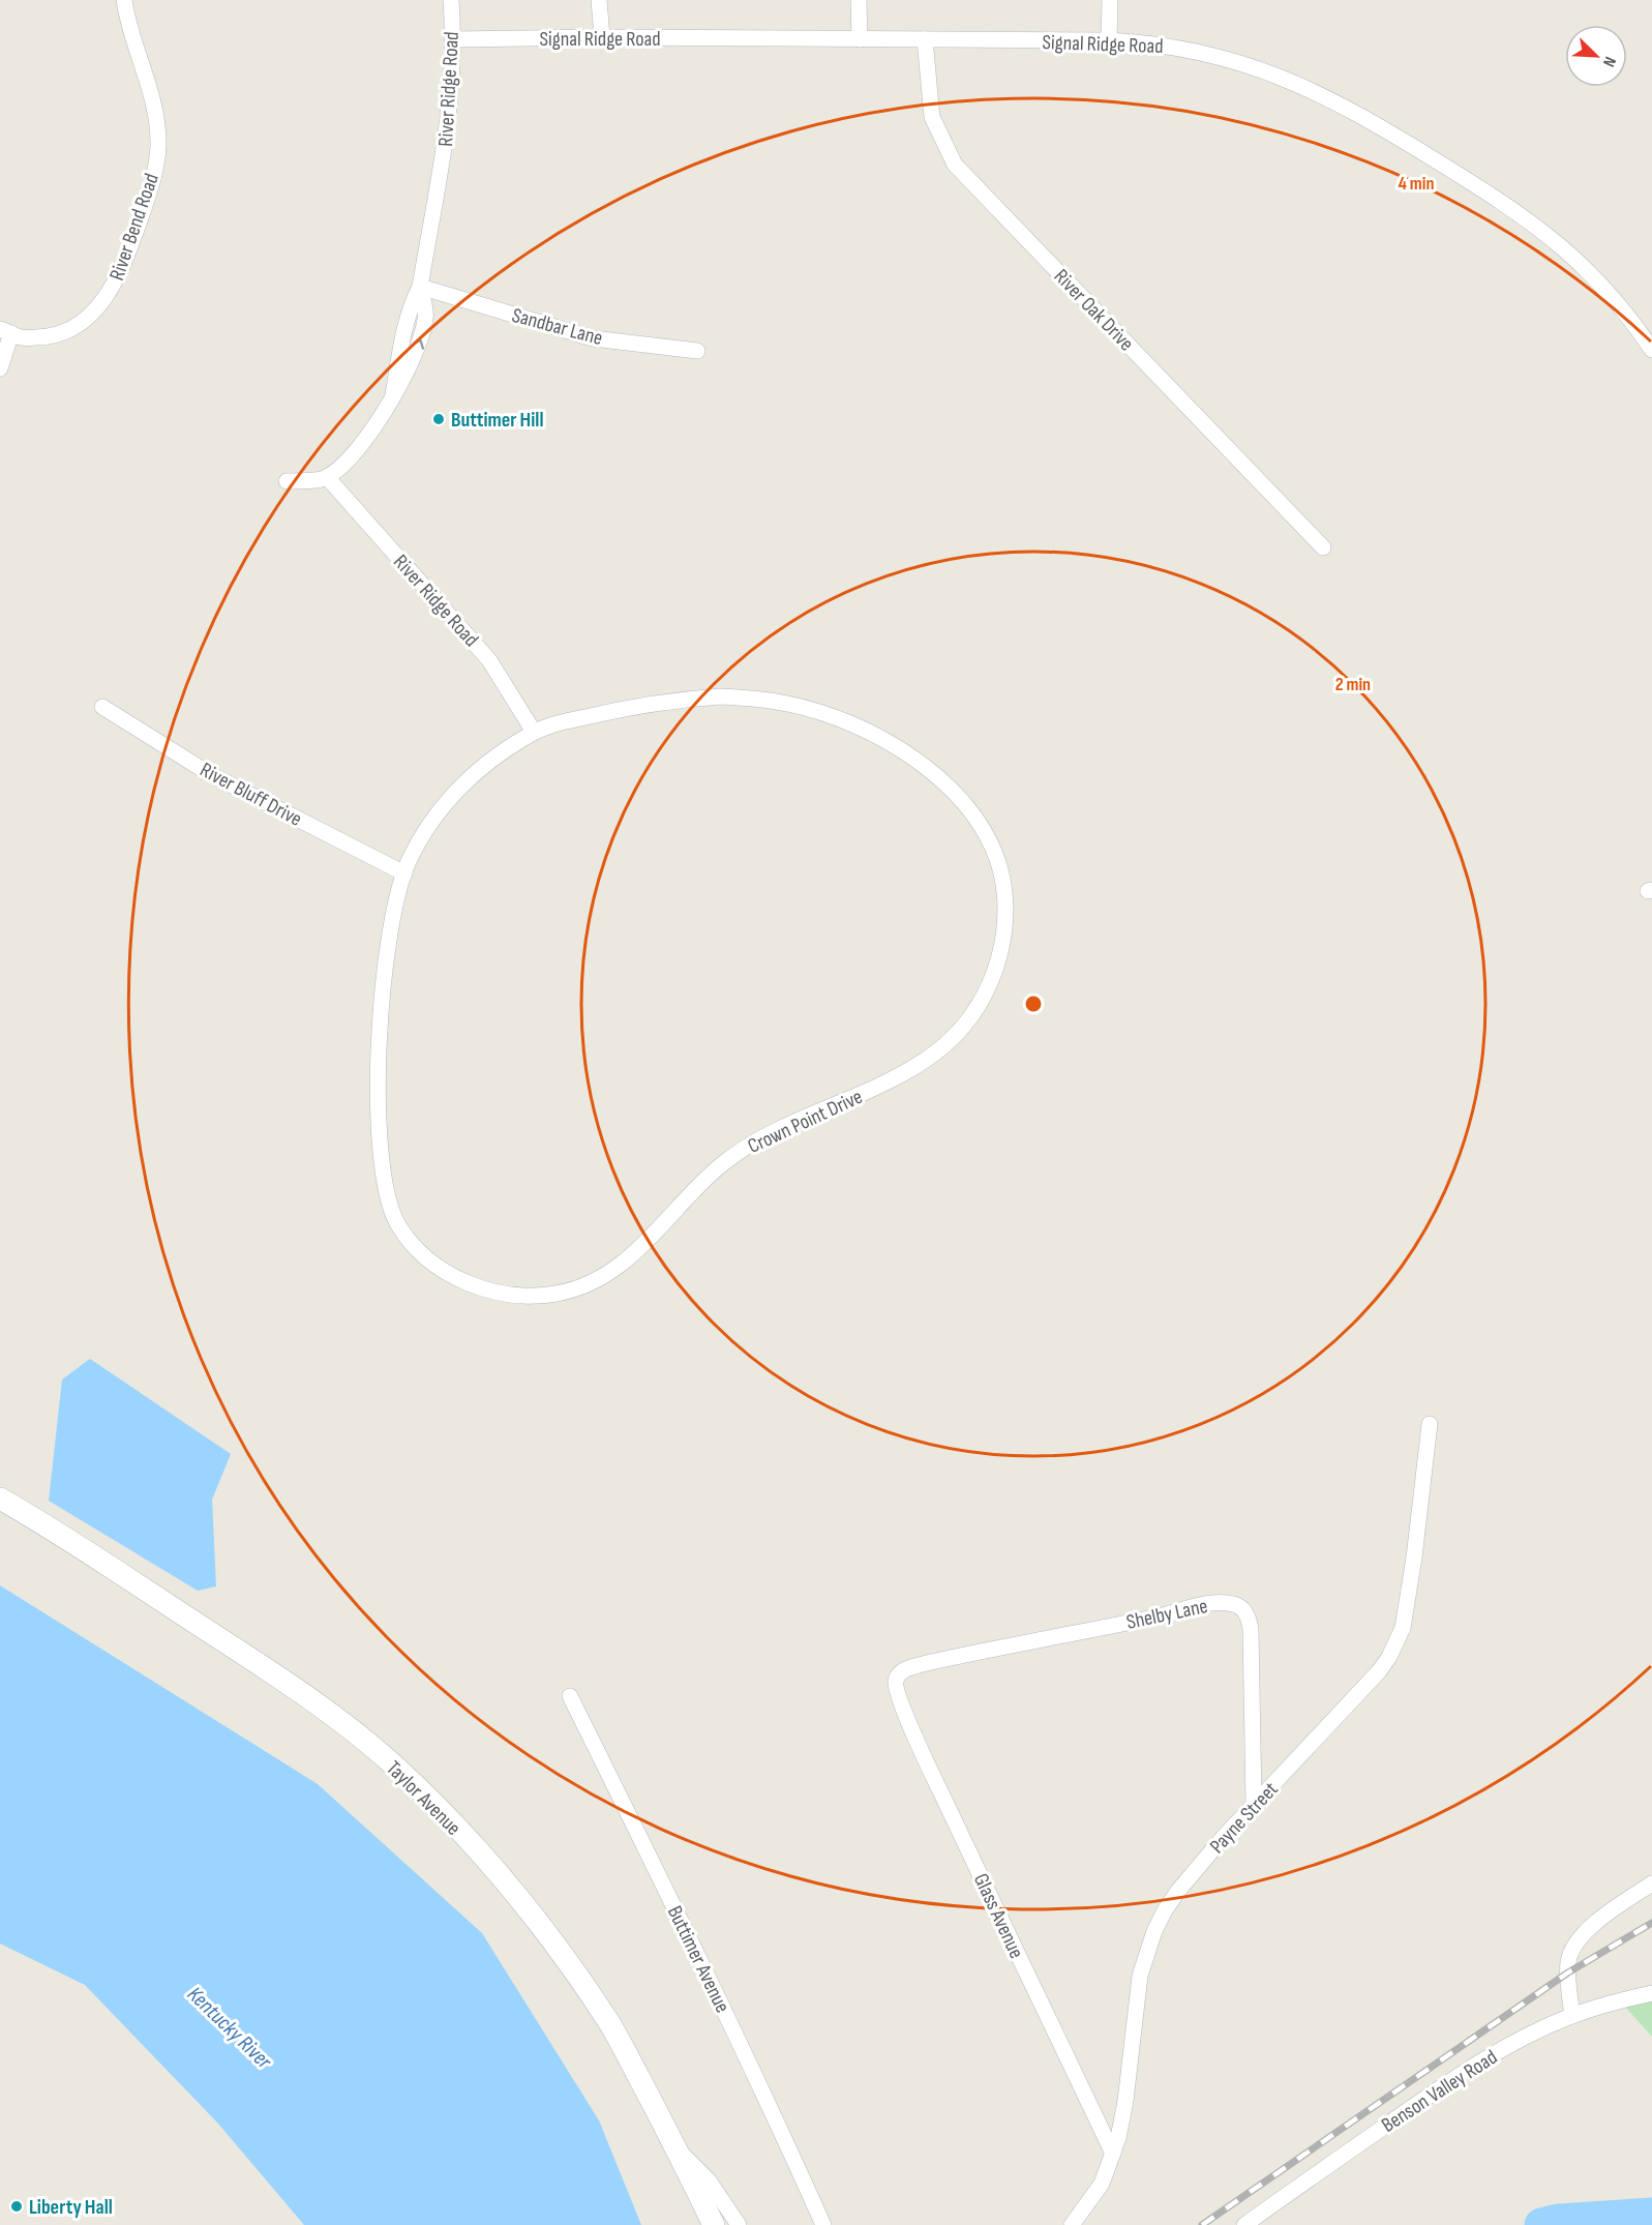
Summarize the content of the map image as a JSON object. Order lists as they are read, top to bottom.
{
  "streets": {
    "main road": ["Taylor Avenue"],
    "street": [
      "Signal Ridge Road",
      "River Ridge Road",
      "River Bend Road",
      "River Oak Drive",
      "Sandbar Lane",
      "River Bluff Drive",
      "Crown Point Drive",
      "Shelby Lane",
      "Payne Street",
      "Glass Avenue",
      "Buttimer Avenue",
      "Benson Valley Road"
    ]
  },
  "crossings": [
    ["Signal Ridge Road", "River Ridge Road"],
    ["Signal Ridge Road", "River Oak Drive"],
    ["River Ridge Road", "Sandbar Lane"],
    ["River Ridge Road", "Crown Point Drive"],
    ["River Bluff Drive", "Crown Point Drive"],
    ["Shelby Lane", "Payne Street"],
    ["Shelby Lane", "Glass Avenue"],
    ["Payne Street", "Glass Avenue"]
  ],
  "water": ["Kentucky River"],
  "places": ["Buttimer Hill", "Liberty Hall"],
  "north": "bottom right",
  "rings": ["4 min", "2 min"]
}
